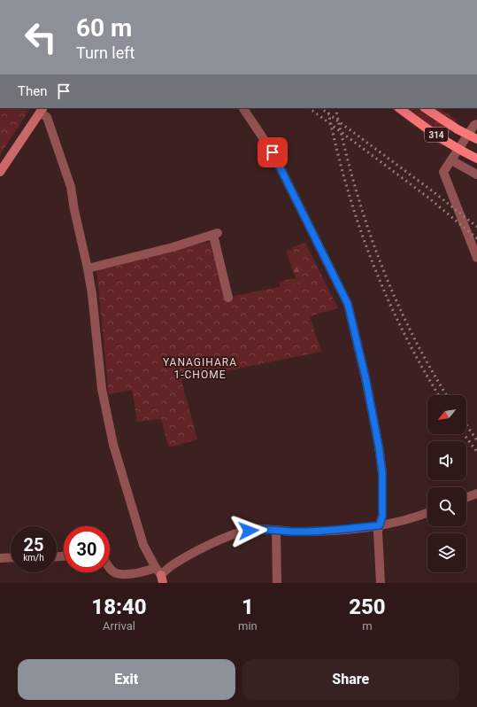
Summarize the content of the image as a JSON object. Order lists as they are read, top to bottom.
{
  "streets": {
    "main road": ["314"]
  },
  "districts": ["YANAGIHARA 1-CHOME"],
  "north": "bottom left",
  "page": {
    "turn": ["60 m", "Turn left"],
    "then": "Then",
    "speed": "25 km/h",
    "limit": "30",
    "eta": [
      "18:40",
      "Arrival",
      "1",
      "min",
      "250",
      "m"
    ],
    "buttons": ["Exit", "Share"]
  }
}
